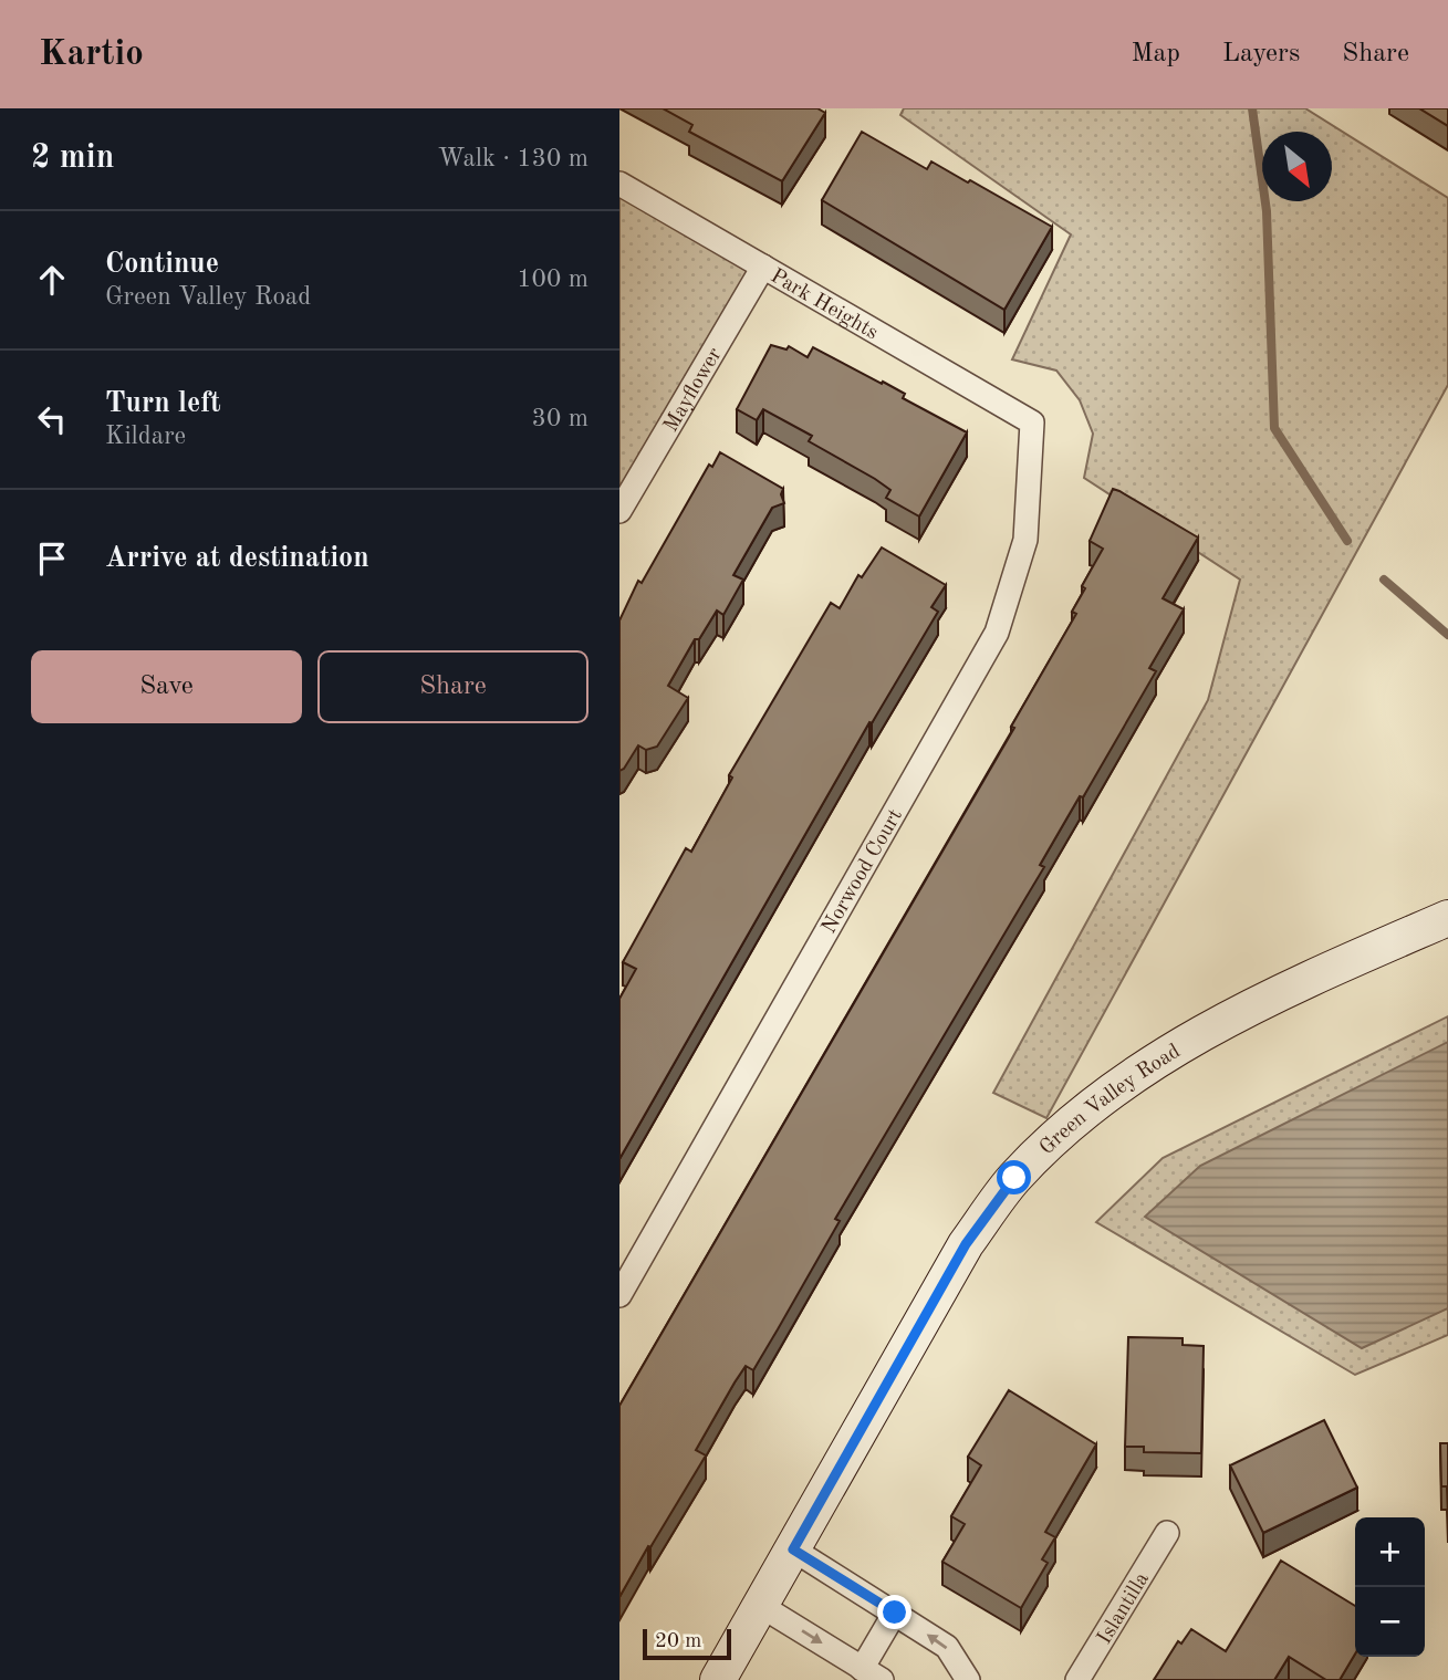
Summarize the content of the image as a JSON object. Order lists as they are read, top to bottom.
{
  "streets": {
    "street": [
      "Park Heights",
      "Mayflower",
      "Norwood Court",
      "Green Valley Road",
      "Islantilla"
    ]
  },
  "crossings": [
    ["Park Heights", "Mayflower"],
    ["Park Heights", "Norwood Court"]
  ],
  "scale_bar": "20 m",
  "north": "bottom right",
  "page": {
    "header": "Kartio",
    "nav": ["Map", "Layers", "Share"],
    "heading": ["2 min", "Walk · 130 m"],
    "list": [
      ["Continue", "Green Valley Road", "100 m"],
      ["Turn left", "Kildare", "30 m"],
      "Arrive at destination"
    ],
    "buttons": ["Save", "Share"],
    "map_buttons": ["+", "−"],
    "scale": "20 m"
  }
}
